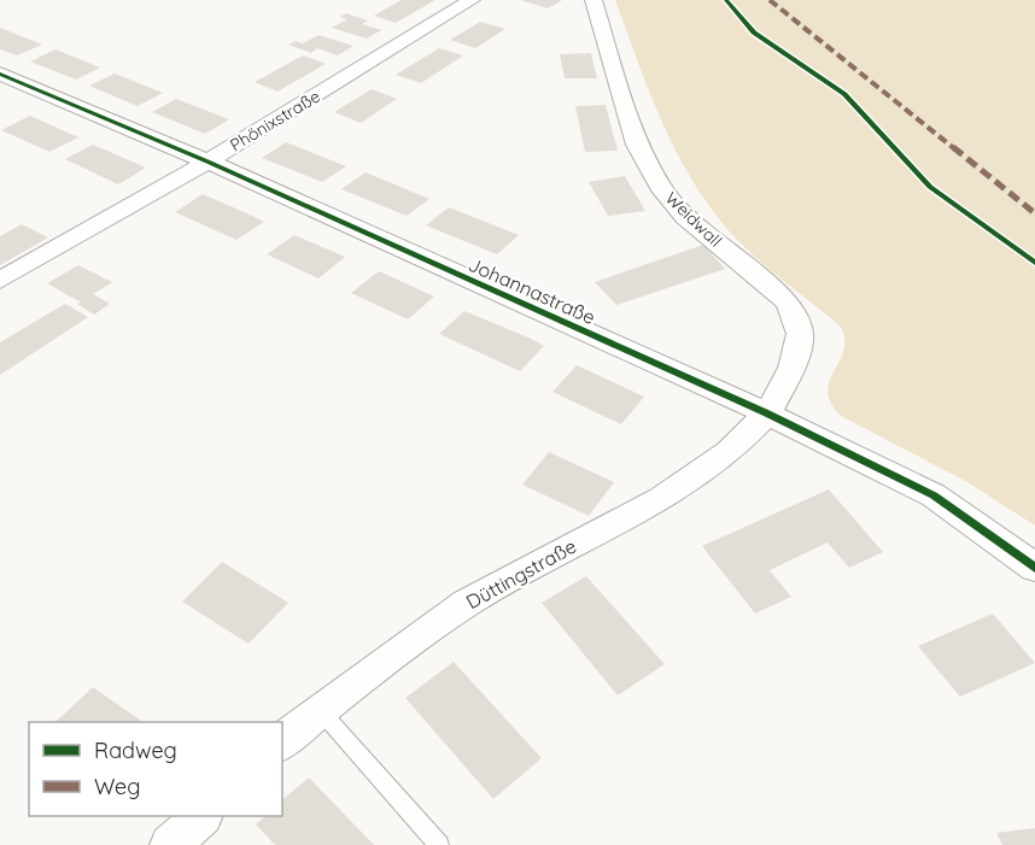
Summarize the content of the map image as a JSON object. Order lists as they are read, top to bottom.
{
  "streets": {
    "street": [
      "Phönixstraße",
      "Weidwall",
      "Johannastraße",
      "Düttingstraße"
    ]
  },
  "crossings": [
    ["Phönixstraße", "Johannastraße"],
    ["Weidwall", "Johannastraße"],
    ["Weidwall", "Düttingstraße"],
    ["Johannastraße", "Düttingstraße"]
  ],
  "legend": ["Radweg", "Weg"]
}
